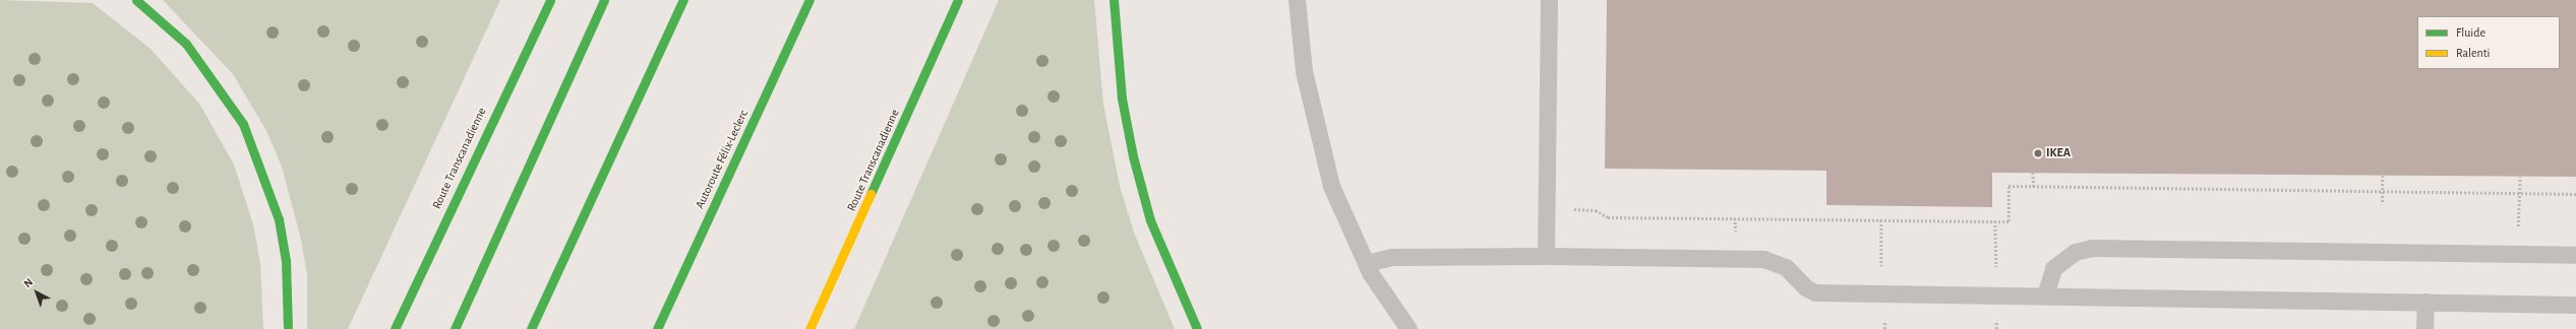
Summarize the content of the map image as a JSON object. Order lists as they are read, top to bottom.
{
  "streets": {
    "main road": ["Route Transcanadienne", "Autoroute Félix-Leclerc"]
  },
  "places": ["IKEA"],
  "legend": ["Fluide", "Ralenti"],
  "north": "top left"
}
